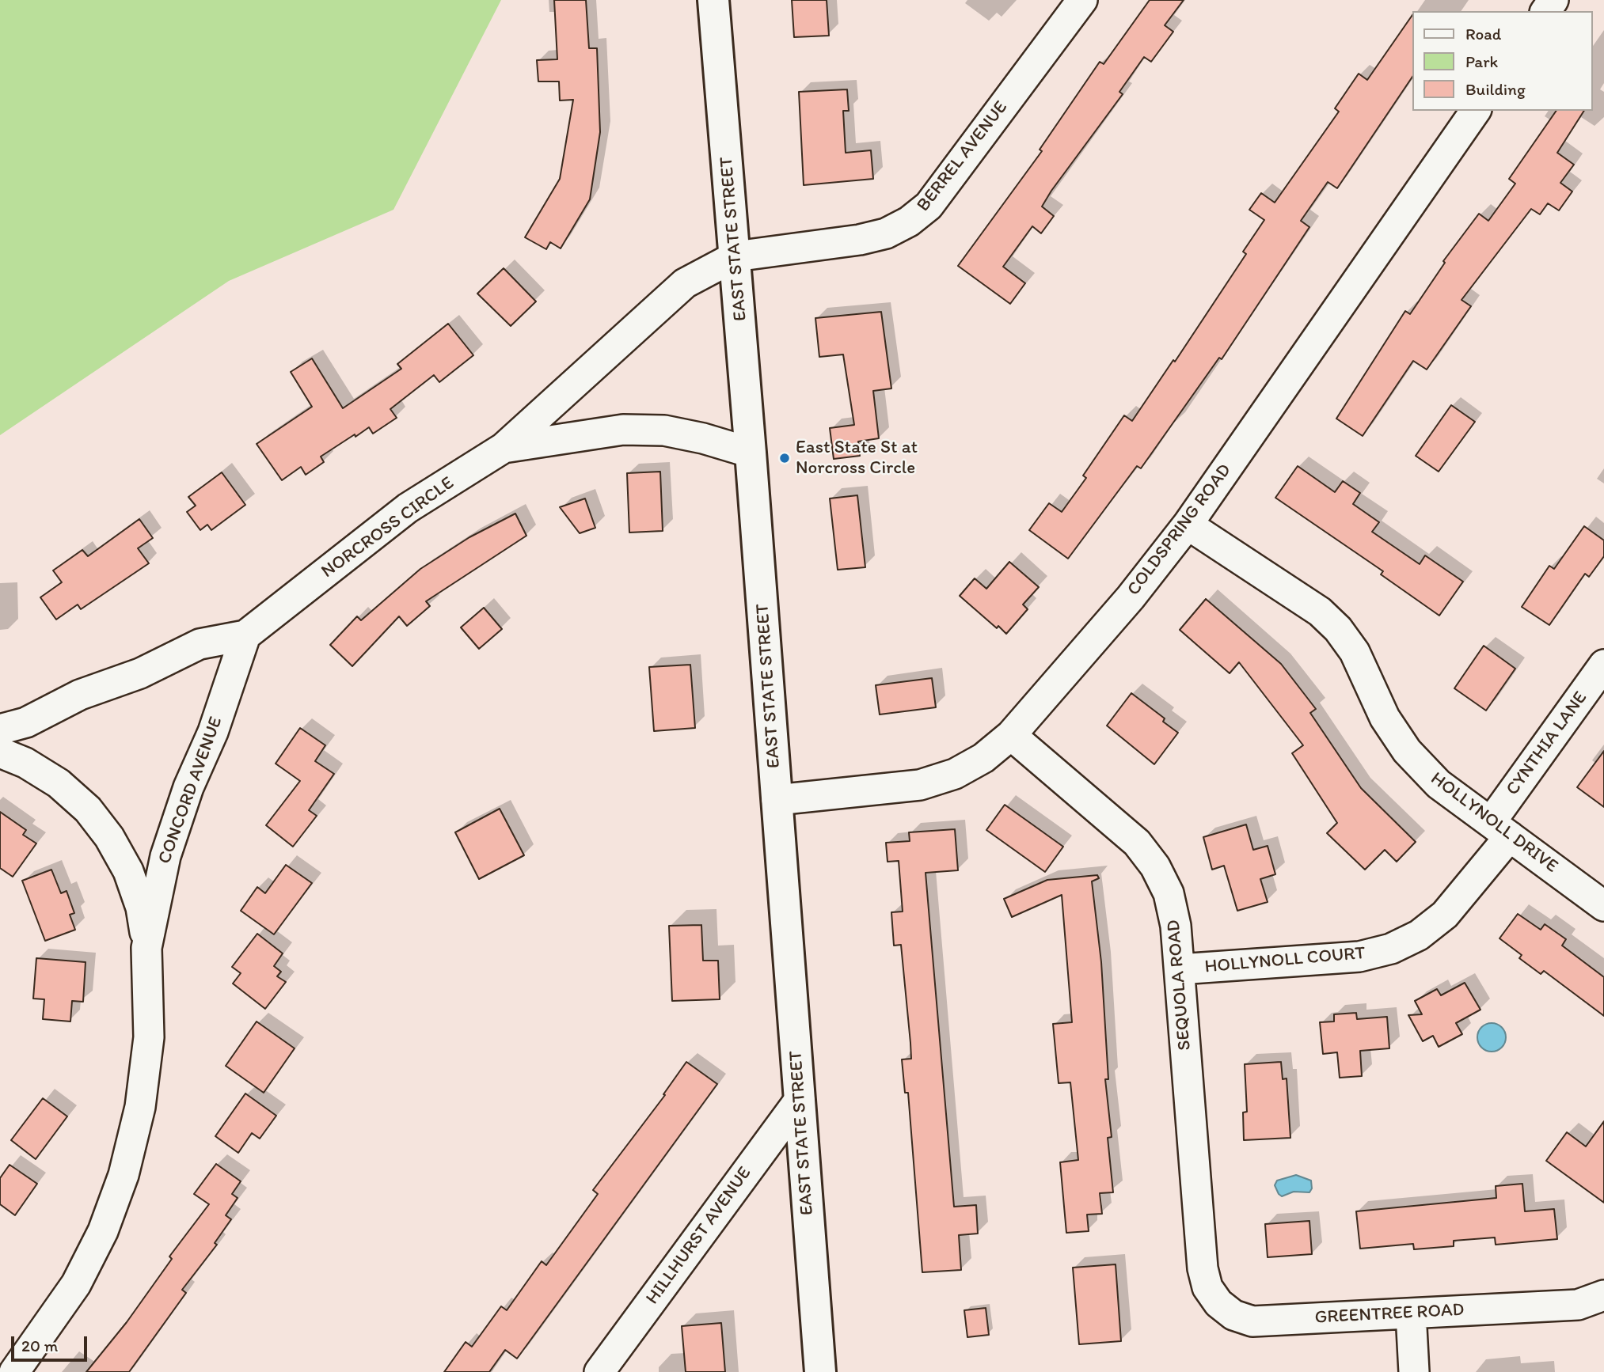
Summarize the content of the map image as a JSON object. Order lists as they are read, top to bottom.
{
  "streets": {
    "street": [
      "BERREL AVENUE",
      "EAST STATE STREET",
      "NORCROSS CIRCLE",
      "COLDSPRING ROAD",
      "CYNTHIA LANE",
      "CONCORD AVENUE",
      "HOLLYNOLL DRIVE",
      "HOLLYNOLL COURT",
      "SEQUOLA ROAD",
      "HILLHURST AVENUE",
      "GREENTREE ROAD"
    ]
  },
  "crossings": [
    ["BERREL AVENUE", "EAST STATE STREET"],
    ["BERREL AVENUE", "NORCROSS CIRCLE"],
    ["EAST STATE STREET", "NORCROSS CIRCLE"],
    ["EAST STATE STREET", "COLDSPRING ROAD"],
    ["EAST STATE STREET", "HILLHURST AVENUE"],
    ["NORCROSS CIRCLE", "CONCORD AVENUE"],
    ["COLDSPRING ROAD", "HOLLYNOLL DRIVE"],
    ["COLDSPRING ROAD", "SEQUOLA ROAD"],
    ["CYNTHIA LANE", "HOLLYNOLL DRIVE"],
    ["CYNTHIA LANE", "HOLLYNOLL COURT"],
    ["HOLLYNOLL DRIVE", "HOLLYNOLL COURT"],
    ["HOLLYNOLL COURT", "SEQUOLA ROAD"],
    ["SEQUOLA ROAD", "GREENTREE ROAD"]
  ],
  "places": ["East State St at Norcross Circle"],
  "legend": ["Road", "Park", "Building"],
  "scale_bar": "20 m"
}
